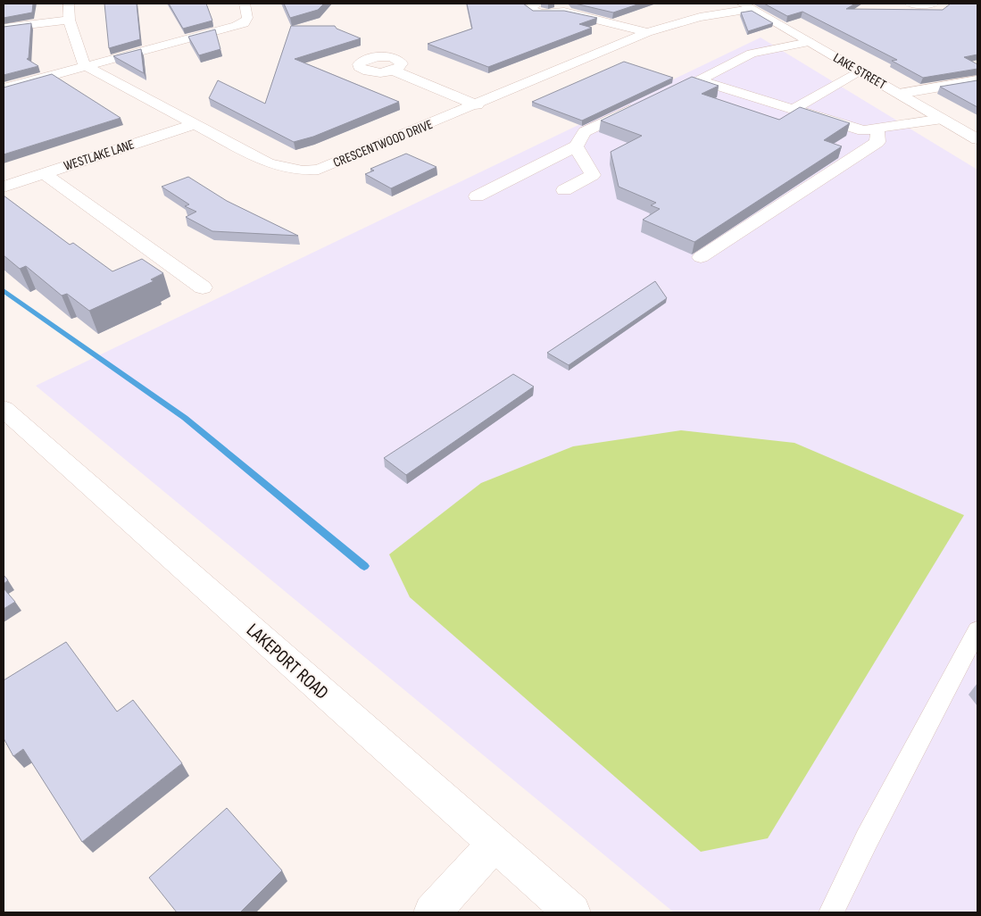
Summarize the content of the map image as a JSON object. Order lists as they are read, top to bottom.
{
  "streets": {
    "street": [
      "LAKE STREET",
      "CRESCENTWOOD DRIVE",
      "WESTLAKE LANE",
      "LAKEPORT ROAD"
    ]
  },
  "crossings": [
    ["LAKE STREET", "CRESCENTWOOD DRIVE"],
    ["CRESCENTWOOD DRIVE", "WESTLAKE LANE"]
  ]
}
